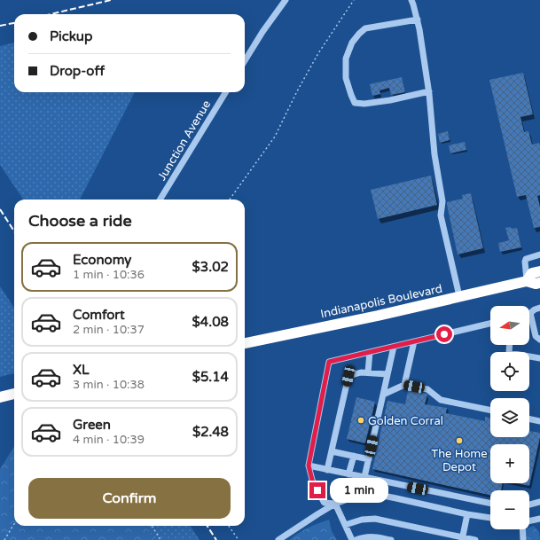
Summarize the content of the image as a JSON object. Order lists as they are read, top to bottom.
{
  "streets": {
    "highway": ["Indianapolis Boulevard"],
    "street": ["Junction Avenue"]
  },
  "places": ["Golden Corral", "The Home Depot"],
  "north": "left",
  "page": {
    "banner": ["Pickup", "Drop-off"],
    "heading": "Choose a ride",
    "list": [
      {
        "name": "Economy",
        "note": "1 min · 10:36",
        "value": "$3.02"
      },
      {
        "name": "Comfort",
        "note": "2 min · 10:37",
        "value": "$4.08"
      },
      {
        "name": "XL",
        "note": "3 min · 10:38",
        "value": "$5.14"
      },
      {
        "name": "Green",
        "note": "4 min · 10:39",
        "value": "$2.48"
      }
    ],
    "map_buttons": ["+", "−"],
    "buttons": "Confirm",
    "bubble": "1 min"
  }
}
